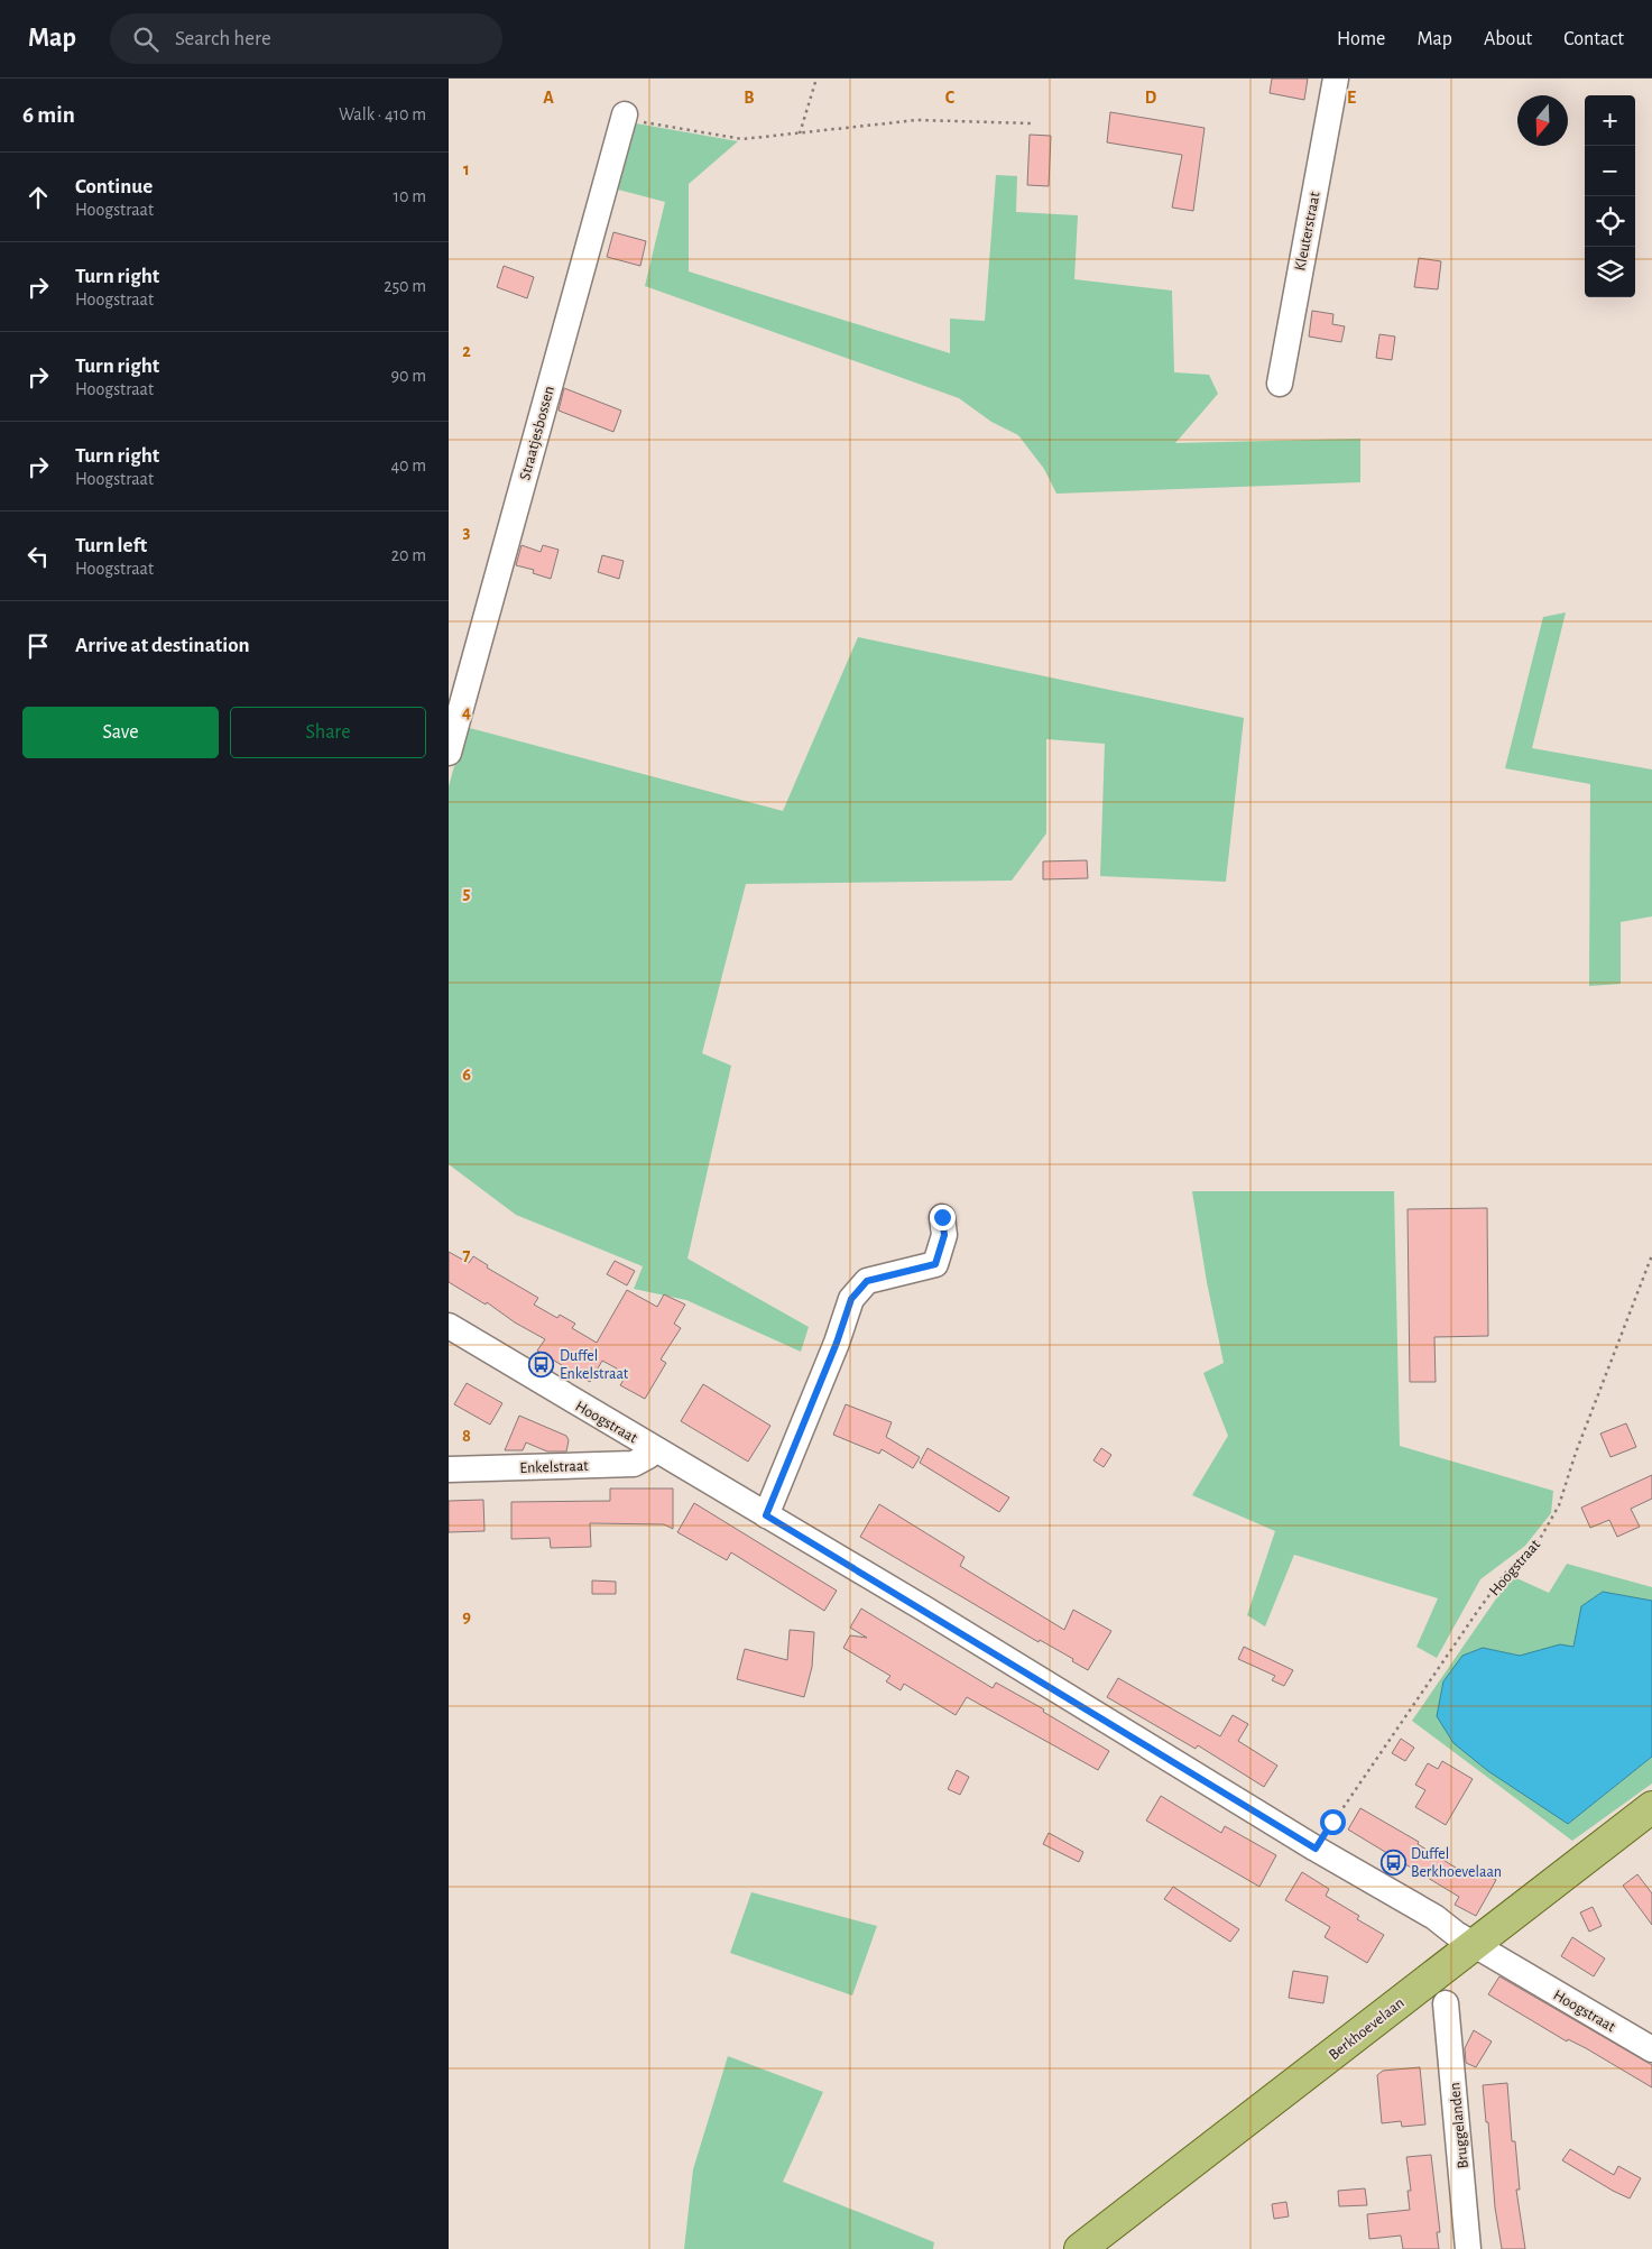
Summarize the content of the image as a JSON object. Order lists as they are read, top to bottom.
{
  "streets": {
    "main road": ["Berkhoevelaan"],
    "street": [
      "Kleuterstraat",
      "Straatjesbossen",
      "Hoogstraat",
      "Enkelstraat",
      "Bruggelanden"
    ]
  },
  "crossings": [
    ["Hoogstraat", "Enkelstraat"],
    ["Hoogstraat", "Berkhoevelaan"]
  ],
  "places": {
    "bus stop": ["Duffel Enkelstraat", "Duffel Berkhoevelaan"]
  },
  "north": "bottom",
  "page": {
    "header": "Map",
    "search": "Search here",
    "nav": [
      "Home",
      "Map",
      "About",
      "Contact"
    ],
    "heading": ["6 min", "Walk · 410 m"],
    "map_buttons": ["+", "−"],
    "list": [
      ["Continue", "Hoogstraat", "10 m"],
      ["Turn right", "Hoogstraat", "250 m"],
      ["Turn right", "Hoogstraat", "90 m"],
      ["Turn right", "Hoogstraat", "40 m"],
      ["Turn left", "Hoogstraat", "20 m"],
      "Arrive at destination"
    ],
    "buttons": ["Save", "Share"]
  },
  "grid": {
    "columns": [
      "A",
      "B",
      "C",
      "D",
      "E"
    ],
    "rows": [
      "1",
      "2",
      "3",
      "4",
      "5",
      "6",
      "7",
      "8",
      "9"
    ]
  }
}
